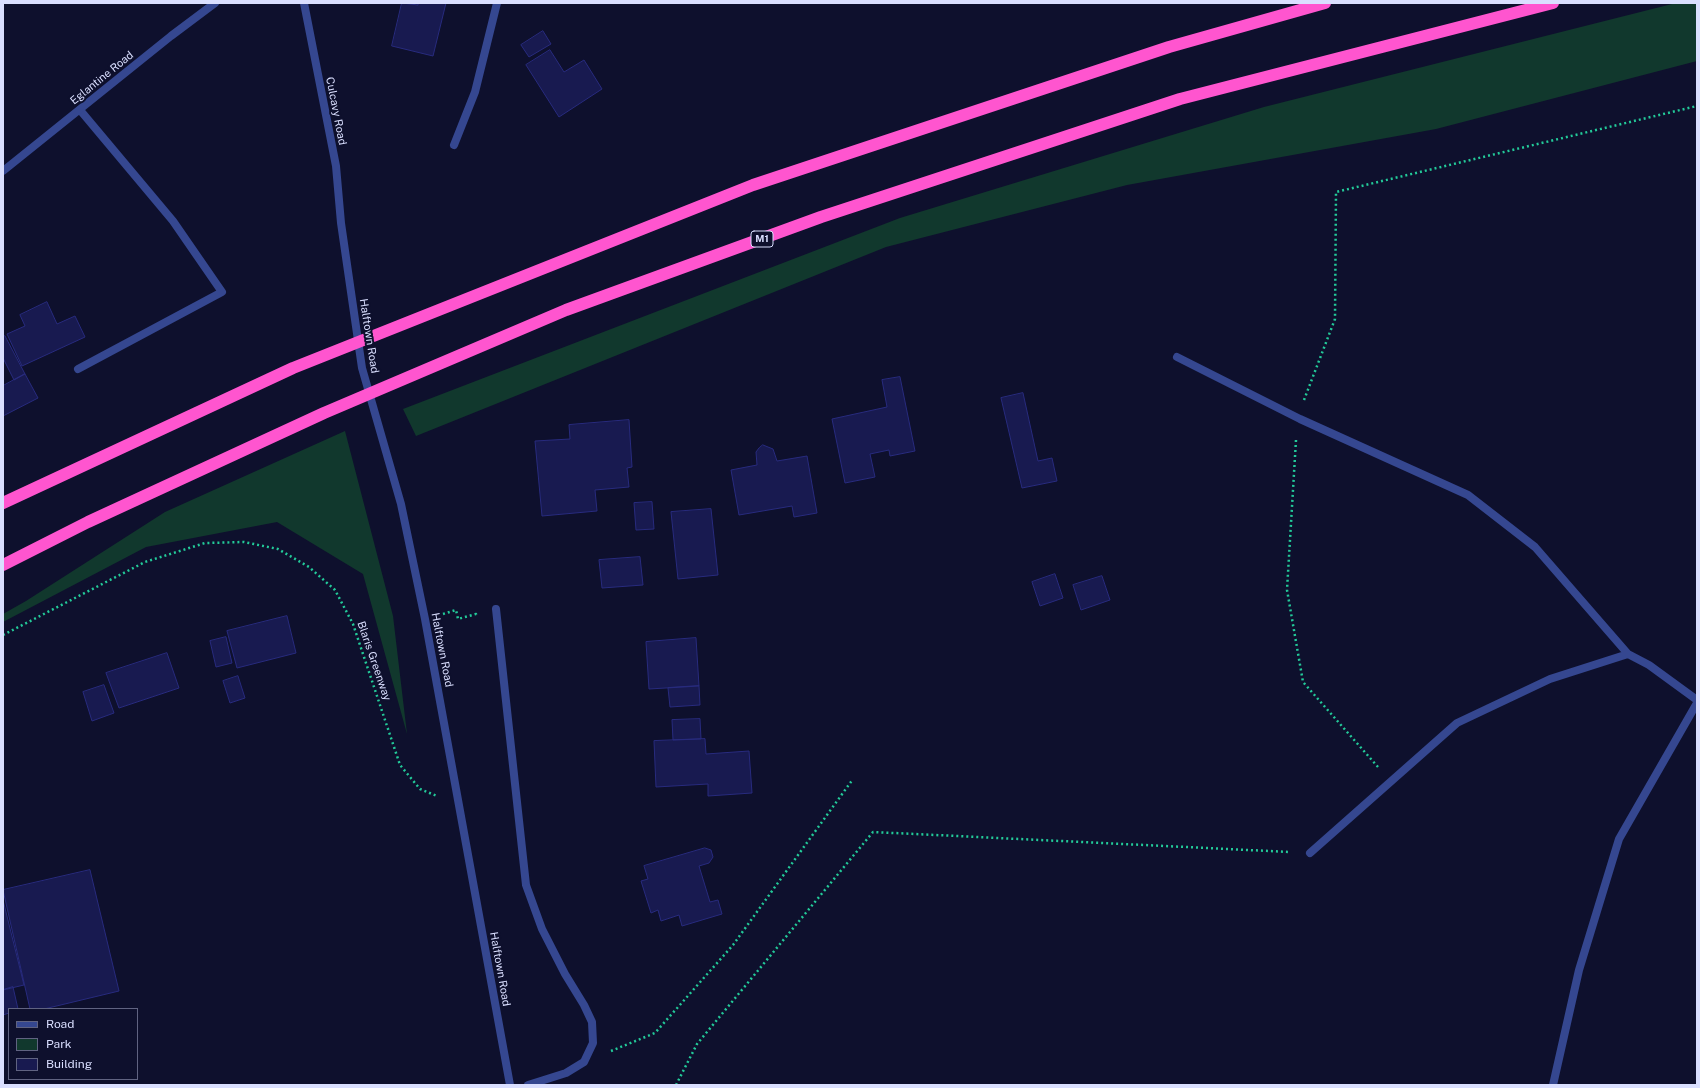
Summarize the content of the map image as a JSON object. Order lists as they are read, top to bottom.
{
  "streets": {
    "highway": ["M1"],
    "street": ["Eglantine Road", "Culcavy Road", "Halftown Road"],
    "path": ["Blaris Greenway"]
  },
  "crossings": [
    ["Culcavy Road", "Halftown Road"],
    ["Halftown Road", "Blaris Greenway"]
  ],
  "legend": ["Road", "Park", "Building"]
}
